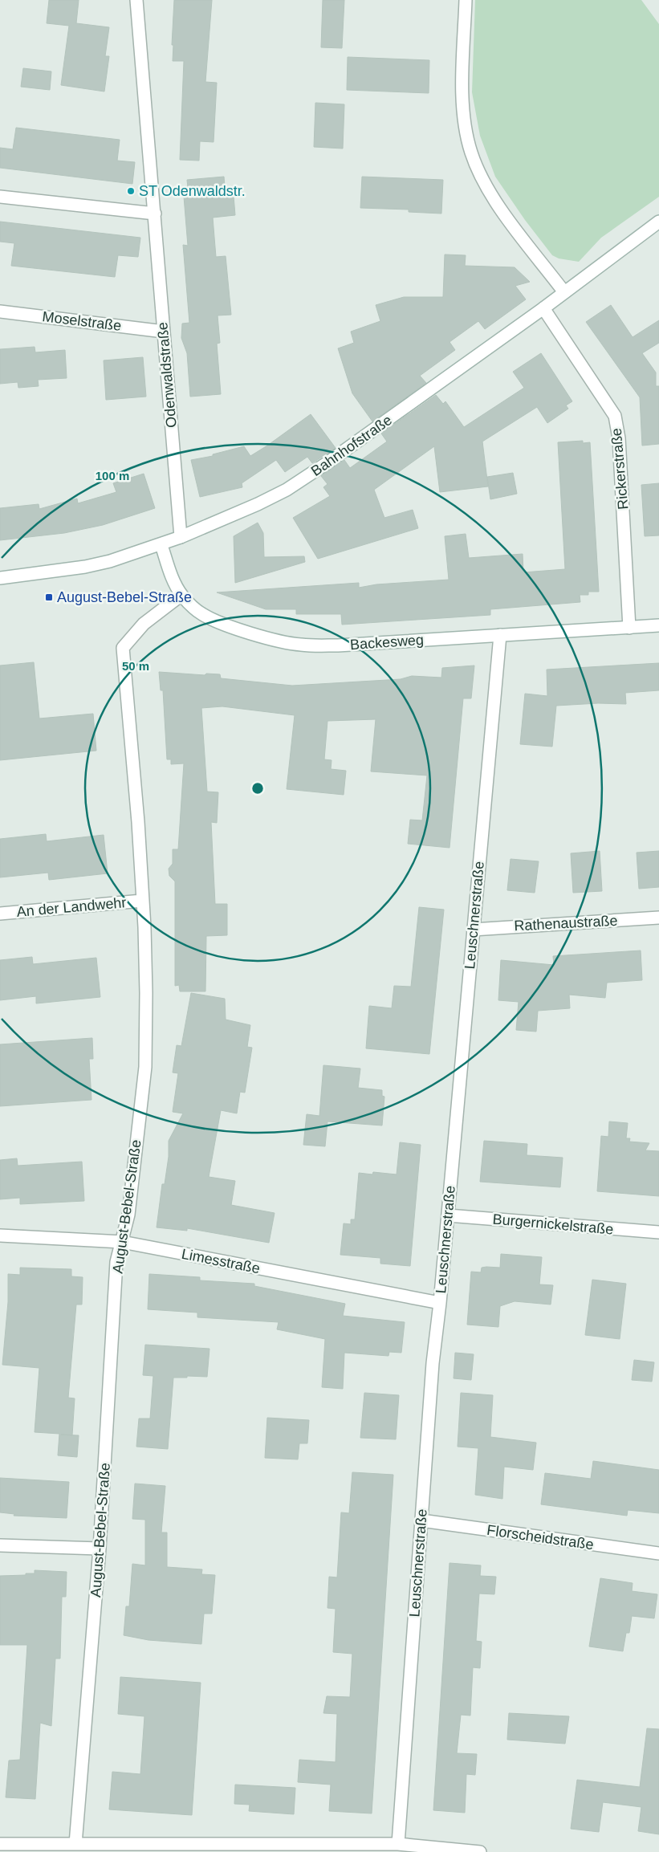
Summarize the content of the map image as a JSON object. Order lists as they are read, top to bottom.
{
  "streets": {
    "street": [
      "Moselstraße",
      "Odenwaldstraße",
      "Bahnhofstraße",
      "Rickerstraße",
      "Backesweg",
      "An der Landwehr",
      "Leuschnerstraße",
      "Rathenaustraße",
      "August-Bebel-Straße",
      "Burgernickelstraße",
      "Limesstraße",
      "Florscheidstraße"
    ]
  },
  "crossings": [
    ["Moselstraße", "Odenwaldstraße"],
    ["Odenwaldstraße", "Bahnhofstraße"],
    ["Bahnhofstraße", "Rickerstraße"],
    ["Bahnhofstraße", "Backesweg"],
    ["Rickerstraße", "Backesweg"],
    ["Backesweg", "Leuschnerstraße"],
    ["Backesweg", "August-Bebel-Straße"],
    ["An der Landwehr", "August-Bebel-Straße"],
    ["Leuschnerstraße", "Rathenaustraße"],
    ["Leuschnerstraße", "Burgernickelstraße"],
    ["Leuschnerstraße", "Limesstraße"],
    ["Leuschnerstraße", "Florscheidstraße"],
    ["August-Bebel-Straße", "Limesstraße"]
  ],
  "places": {
    "other": ["ST Odenwaldstr."],
    "transit": ["August-Bebel-Straße"]
  },
  "rings": ["100 m", "50 m"]
}
